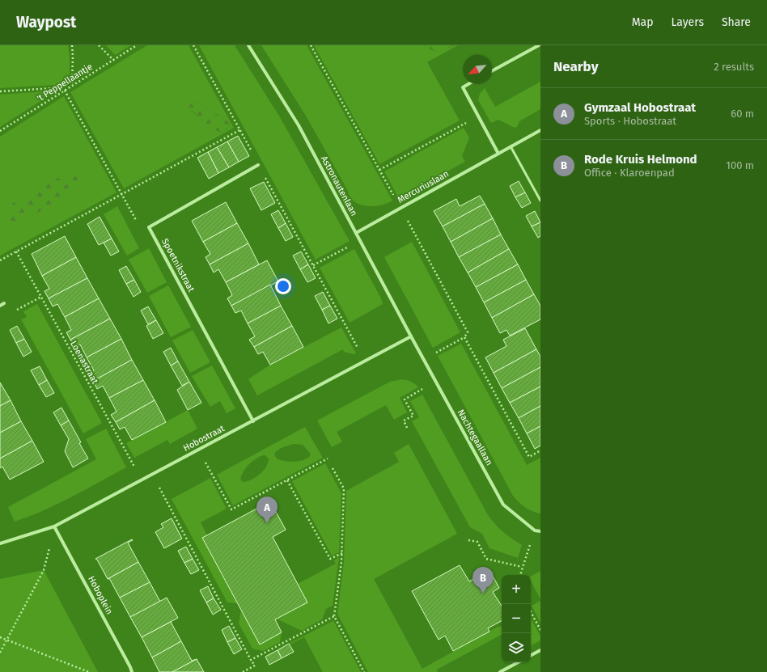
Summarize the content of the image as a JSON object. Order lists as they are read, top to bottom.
{
  "streets": {
    "street": [
      "Astronautenlaan",
      "Mercuriuslaan",
      "Spoetnikstraat",
      "Nachtegaallaan",
      "Hobostraat",
      "Hoboplein"
    ],
    "path": ["'t Peppellaantje", "Loenastraat"]
  },
  "crossings": [
    ["Astronautenlaan", "Mercuriuslaan"],
    ["Astronautenlaan", "Nachtegaallaan"],
    ["Astronautenlaan", "Hobostraat"],
    ["Spoetnikstraat", "Hobostraat"],
    ["Loenastraat", "Hobostraat"],
    ["Nachtegaallaan", "Hobostraat"],
    ["Hobostraat", "Hoboplein"]
  ],
  "north": "bottom left",
  "page": {
    "header": "Waypost",
    "nav": ["Map", "Layers", "Share"],
    "heading": ["Nearby", "2 results"],
    "list": [
      {
        "mark": "A",
        "name": "Gymzaal Hobostraat",
        "note": "Sports · Hobostraat",
        "value": "60 m"
      },
      {
        "mark": "B",
        "name": "Rode Kruis Helmond",
        "note": "Office · Klaroenpad",
        "value": "100 m"
      }
    ],
    "pins": ["A", "B"],
    "map_buttons": ["+", "−"]
  }
}
